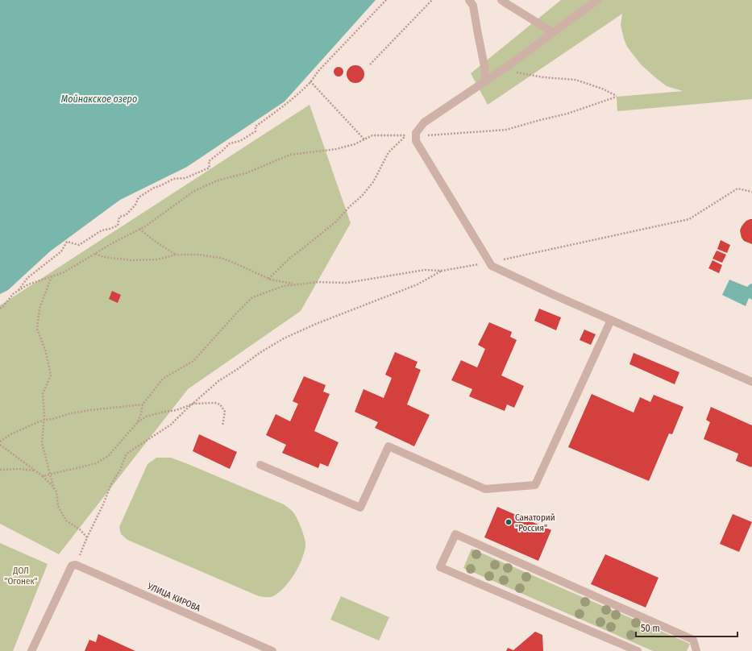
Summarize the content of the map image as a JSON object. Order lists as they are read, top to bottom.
{
  "streets": {
    "street": ["УЛИЦА КИРОВА"]
  },
  "water": ["Мойнакское озеро"],
  "parks": ["ДОЛ \"Огонек\""],
  "places": ["Санаторий \"Россия\""],
  "scale_bar": "50 m"
}
